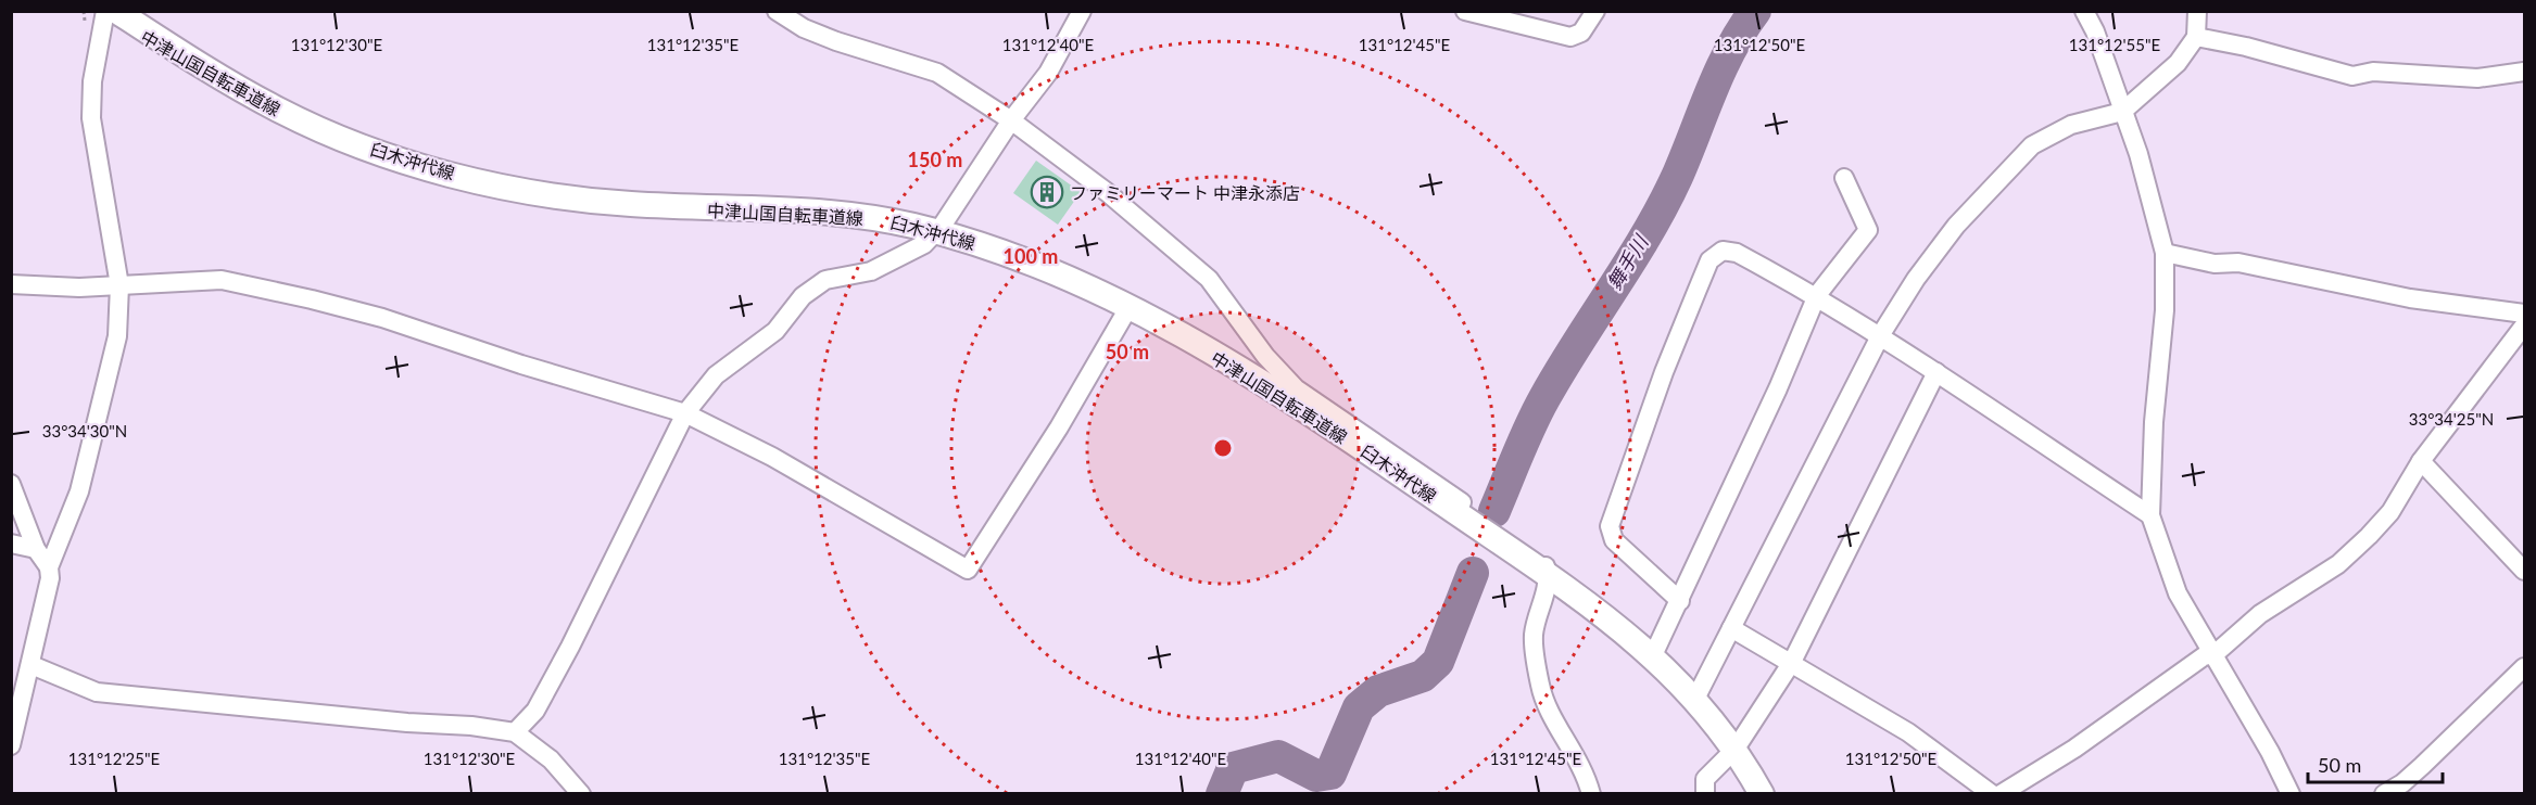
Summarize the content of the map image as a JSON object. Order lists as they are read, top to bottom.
{
  "streets": {
    "main road": ["臼木沖代線"]
  },
  "water": ["舞手川"],
  "places": {
    "building": ["ファミリーマート 中津永添店"]
  },
  "scale_bar": "50 m",
  "coordinates": [
    "131°12'30\"E",
    "131°12'35\"E",
    "131°12'40\"E",
    "131°12'45\"E",
    "131°12'50\"E",
    "131°12'55\"E",
    "33°34'25\"N",
    "33°34'30\"N",
    "131°12'25\"E"
  ],
  "rings": ["150 m", "100 m", "50 m"]
}
